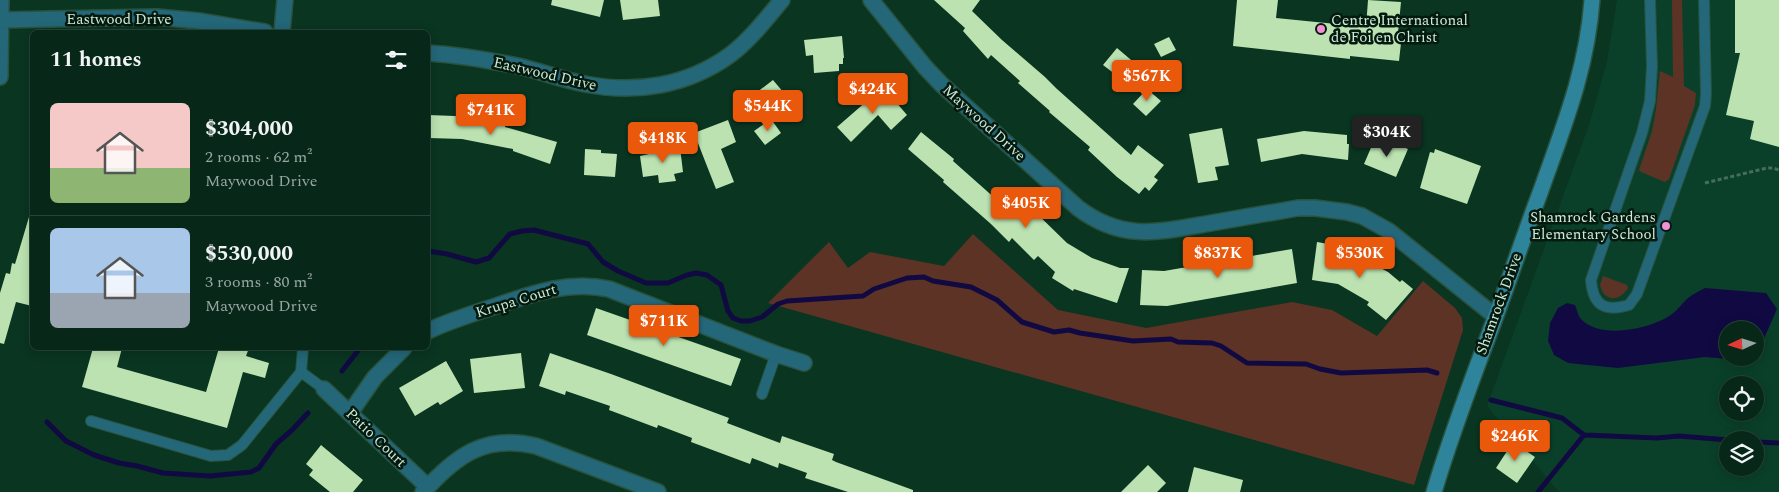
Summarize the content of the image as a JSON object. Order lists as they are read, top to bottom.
{
  "streets": {
    "street": [
      "Eastwood Drive",
      "Maywood Drive",
      "Krupa Court",
      "Shamrock Drive",
      "Patio Court"
    ]
  },
  "crossings": [
    ["Maywood Drive", "Shamrock Drive"]
  ],
  "places": ["Centre International de Foi en Christ", "Shamrock Gardens Elementary School"],
  "north": "left",
  "page": {
    "heading": "11 homes",
    "price": [
      "$567K",
      "$424K",
      "$544K",
      "$741K",
      "$304K",
      "$418K",
      "$405K",
      "$837K",
      "$530K",
      "$711K",
      "$246K"
    ],
    "list": [
      {
        "name": "$304,000",
        "note": "2 rooms · 62 m² · Maywood Drive"
      },
      {
        "name": "$530,000",
        "note": "3 rooms · 80 m² · Maywood Drive"
      }
    ]
  }
}
